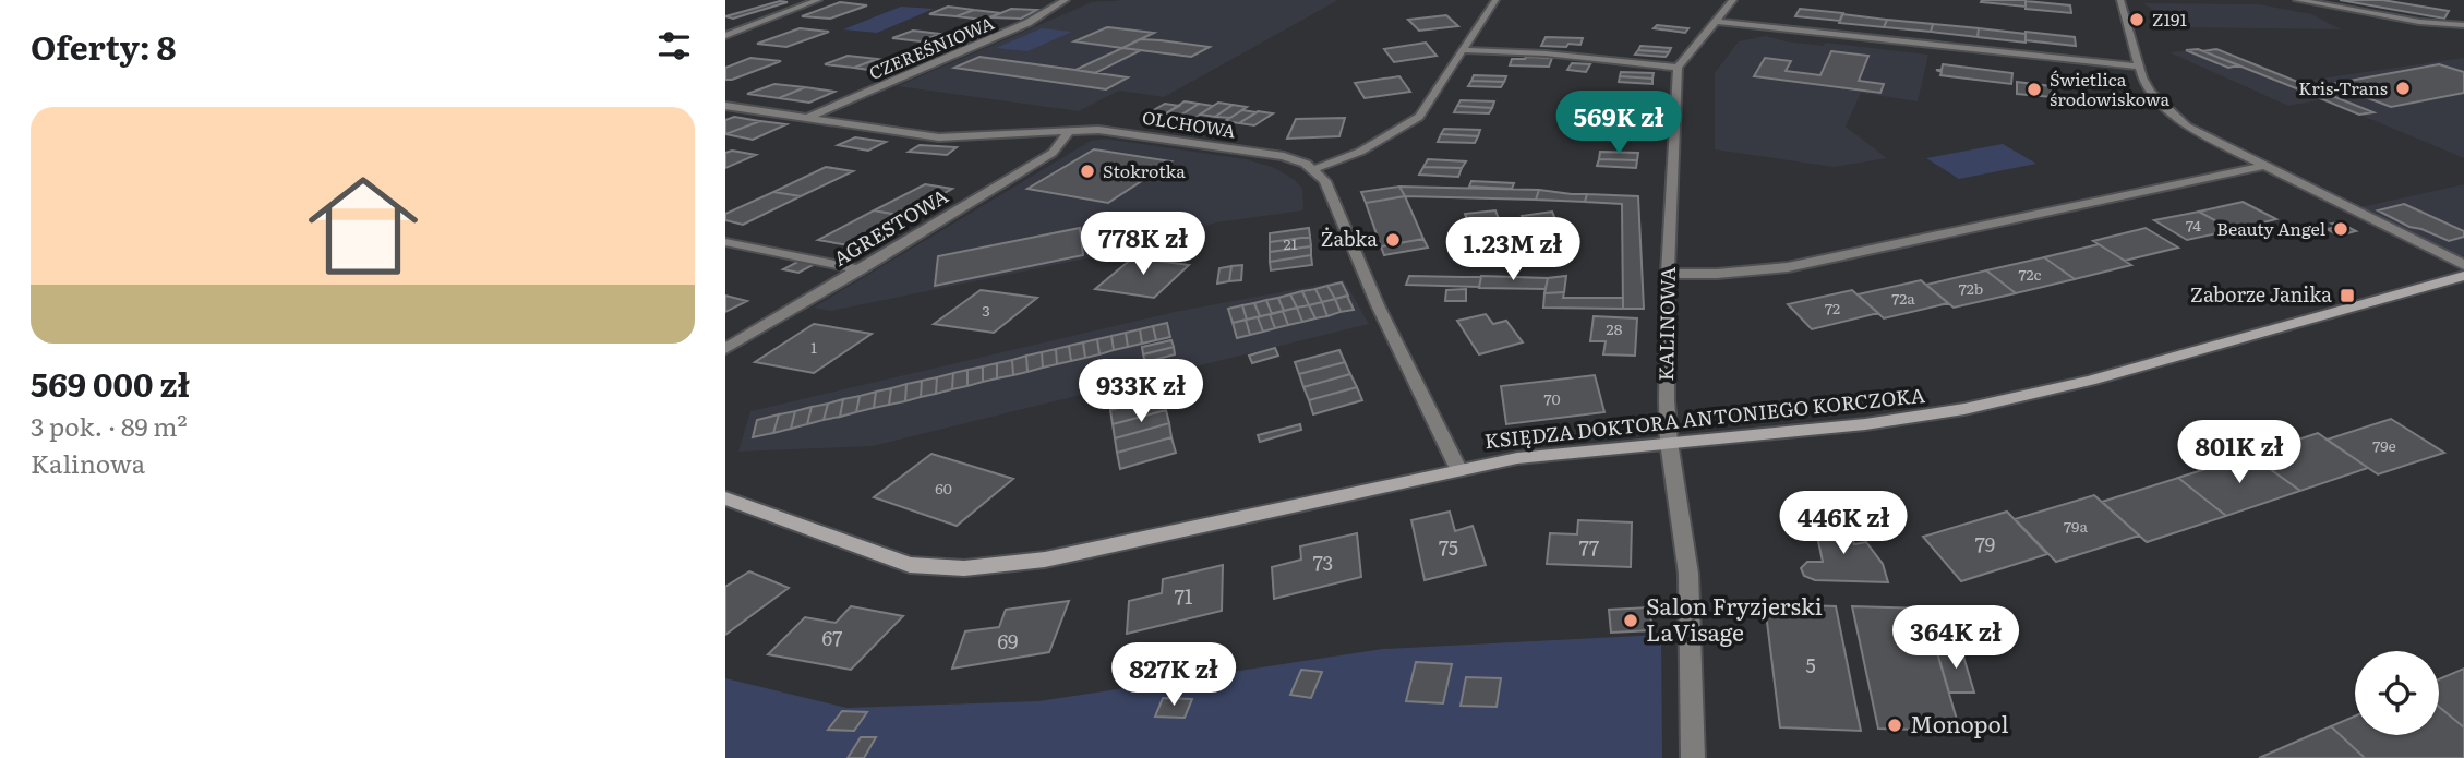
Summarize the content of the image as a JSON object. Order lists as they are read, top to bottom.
{
  "streets": {
    "street": [
      "CZEREŚNIOWA",
      "OLCHOWA",
      "AGRESTOWA",
      "KALINOWA",
      "KSIĘDZA DOKTORA ANTONIEGO KORCZOKA"
    ]
  },
  "crossings": [
    ["CZEREŚNIOWA", "OLCHOWA"],
    ["OLCHOWA", "AGRESTOWA"],
    ["KALINOWA", "KSIĘDZA DOKTORA ANTONIEGO KORCZOKA"]
  ],
  "places": {
    "other": [
      "Z191",
      "Kris-Trans",
      "Świetlica środowiskowa",
      "Stokrotka",
      "Beauty Angel",
      "Żabka",
      "Salon Fryzjerski LaVisage",
      "Monopol"
    ],
    "transit": ["Zaborze Janika"]
  },
  "house_numbers": [
    "74",
    "21",
    "72c",
    "72b",
    "72a",
    "72",
    "3",
    "28",
    "1",
    "70",
    "79e",
    "60",
    "79a",
    "79",
    "75",
    "77",
    "73",
    "71",
    "67",
    "69",
    "5"
  ],
  "page": {
    "heading": "Oferty: 8",
    "price": [
      "569K zł",
      "778K zł",
      "1.23M zł",
      "933K zł",
      "801K zł",
      "446K zł",
      "364K zł",
      "827K zł"
    ],
    "list": [
      {
        "name": "569 000 zł",
        "note": "3 pok. · 89 m² · Kalinowa"
      }
    ]
  }
}
